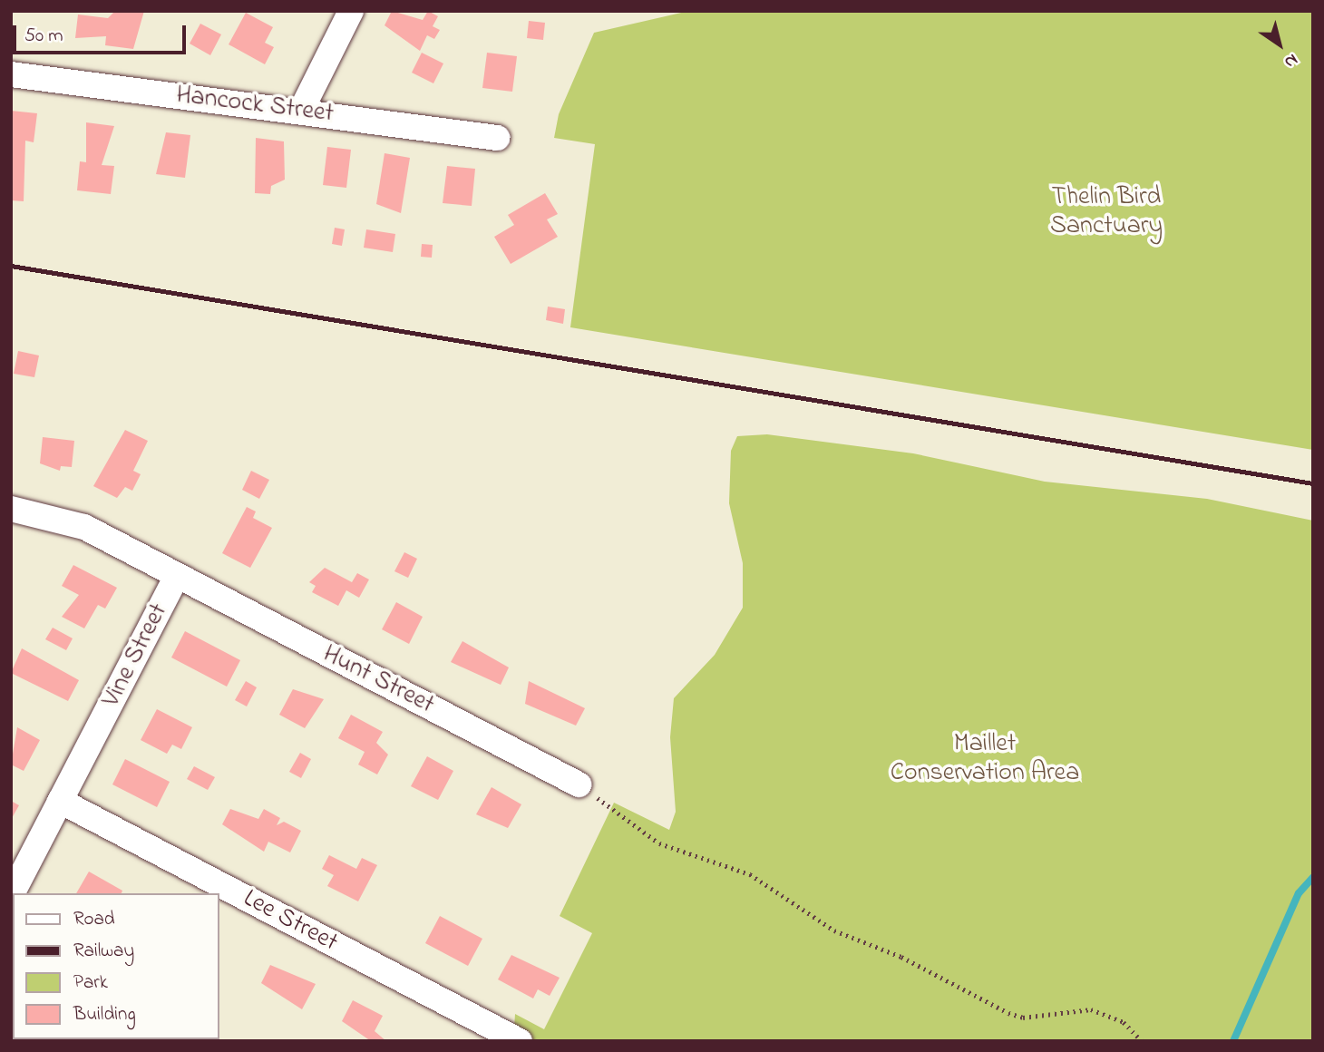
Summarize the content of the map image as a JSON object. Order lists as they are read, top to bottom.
{
  "streets": {
    "street": [
      "Hancock Street",
      "Vine Street",
      "Hunt Street",
      "Lee Street"
    ]
  },
  "crossings": [
    ["Vine Street", "Hunt Street"],
    ["Vine Street", "Lee Street"]
  ],
  "parks": ["Thelin Bird Sanctuary", "Maillet Conservation Area"],
  "legend": [
    "Road",
    "Railway",
    "Park",
    "Building"
  ],
  "scale_bar": "50 m",
  "north": "bottom right"
}
